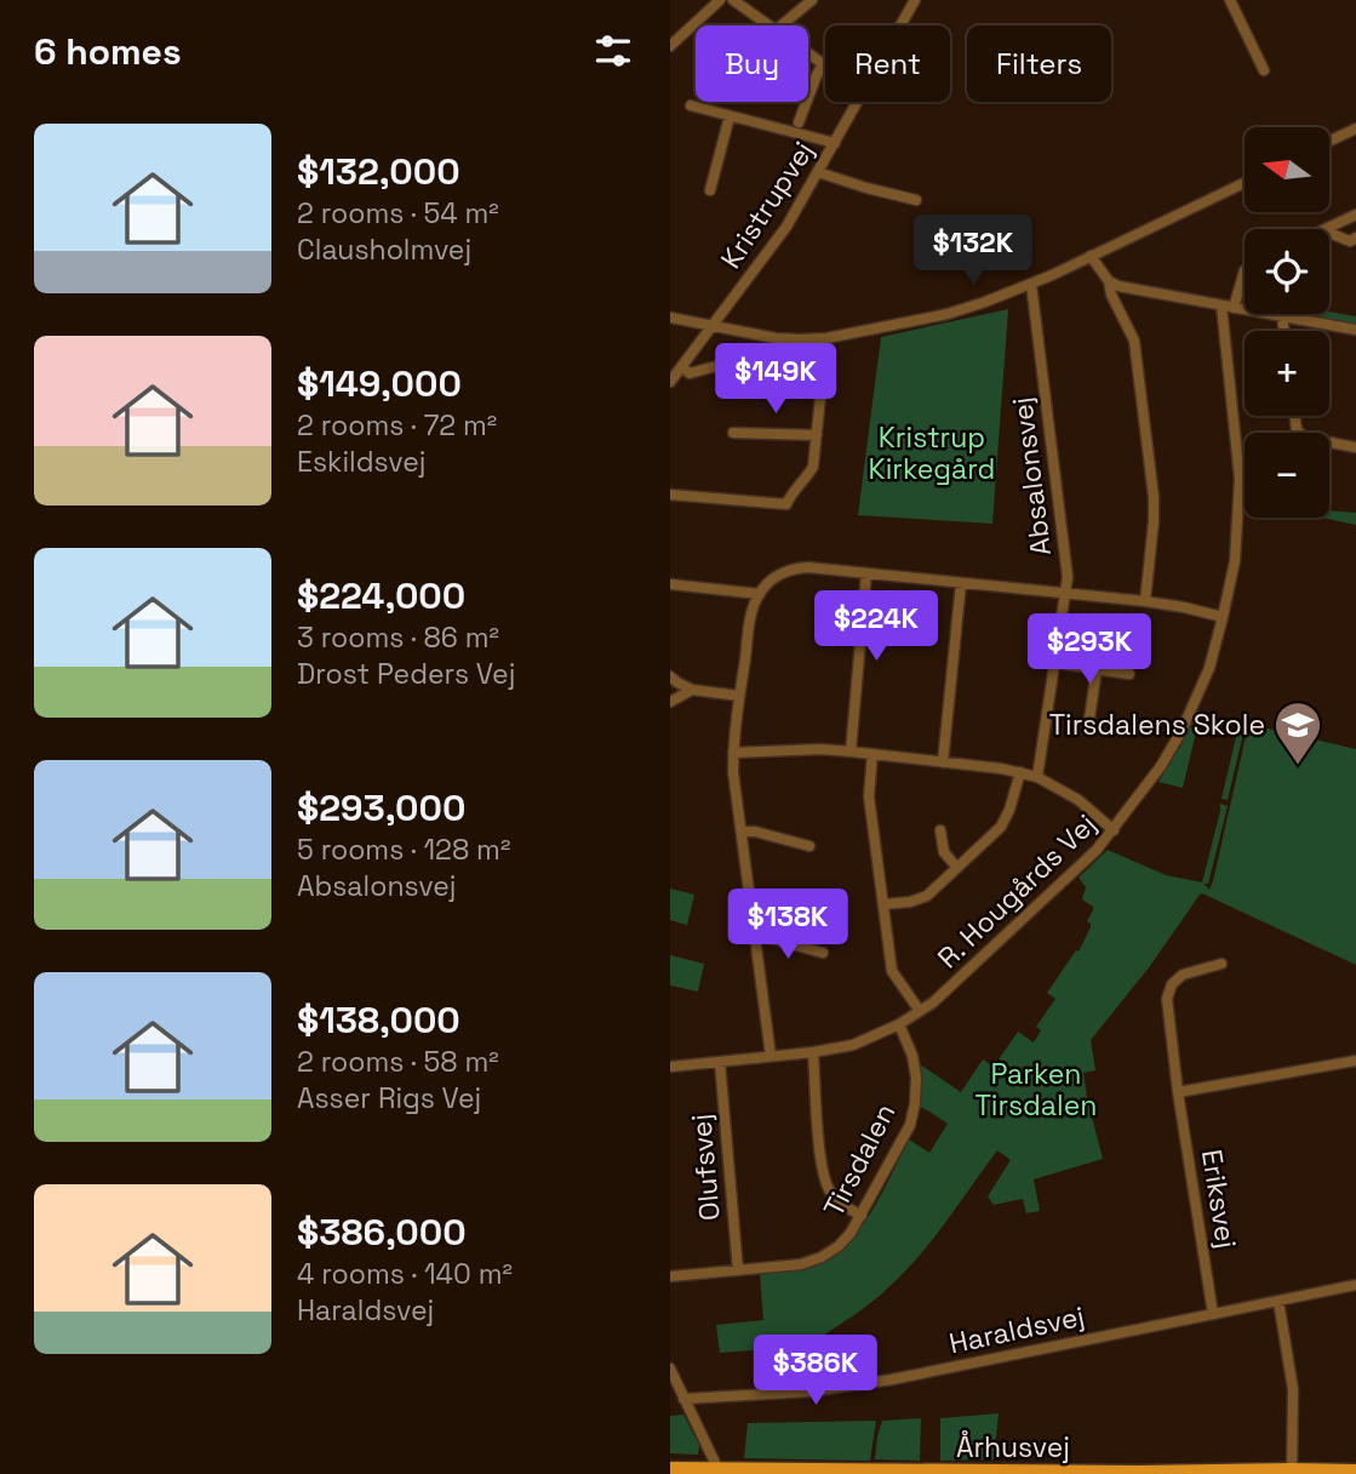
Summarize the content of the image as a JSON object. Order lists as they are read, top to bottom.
{
  "streets": {
    "main road": ["Århusvej"],
    "street": [
      "Kristrupvej",
      "Absalonsvej",
      "R. Hougårds Vej",
      "Tirsdalen",
      "Olufsvej",
      "Eriksvej",
      "Haraldsvej"
    ]
  },
  "crossings": [
    ["R. Hougårds Vej", "Tirsdalen"],
    ["R. Hougårds Vej", "Olufsvej"],
    ["Tirsdalen", "Olufsvej"],
    ["Eriksvej", "Haraldsvej"]
  ],
  "parks": ["Kristrup Kirkegård", "Parken Tirsdalen"],
  "places": {
    "school or university": ["Tirsdalens Skole"]
  },
  "north": "left",
  "page": {
    "heading": "6 homes",
    "chip": ["Buy", "Rent", "Filters"],
    "list": [
      {
        "name": "$132,000",
        "note": "2 rooms · 54 m² · Clausholmvej"
      },
      {
        "name": "$149,000",
        "note": "2 rooms · 72 m² · Eskildsvej"
      },
      {
        "name": "$224,000",
        "note": "3 rooms · 86 m² · Drost Peders Vej"
      },
      {
        "name": "$293,000",
        "note": "5 rooms · 128 m² · Absalonsvej"
      },
      {
        "name": "$138,000",
        "note": "2 rooms · 58 m² · Asser Rigs Vej"
      },
      {
        "name": "$386,000",
        "note": "4 rooms · 140 m² · Haraldsvej"
      }
    ],
    "map_buttons": ["+", "−"],
    "price": [
      "$132K",
      "$149K",
      "$224K",
      "$293K",
      "$138K",
      "$386K"
    ]
  }
}
